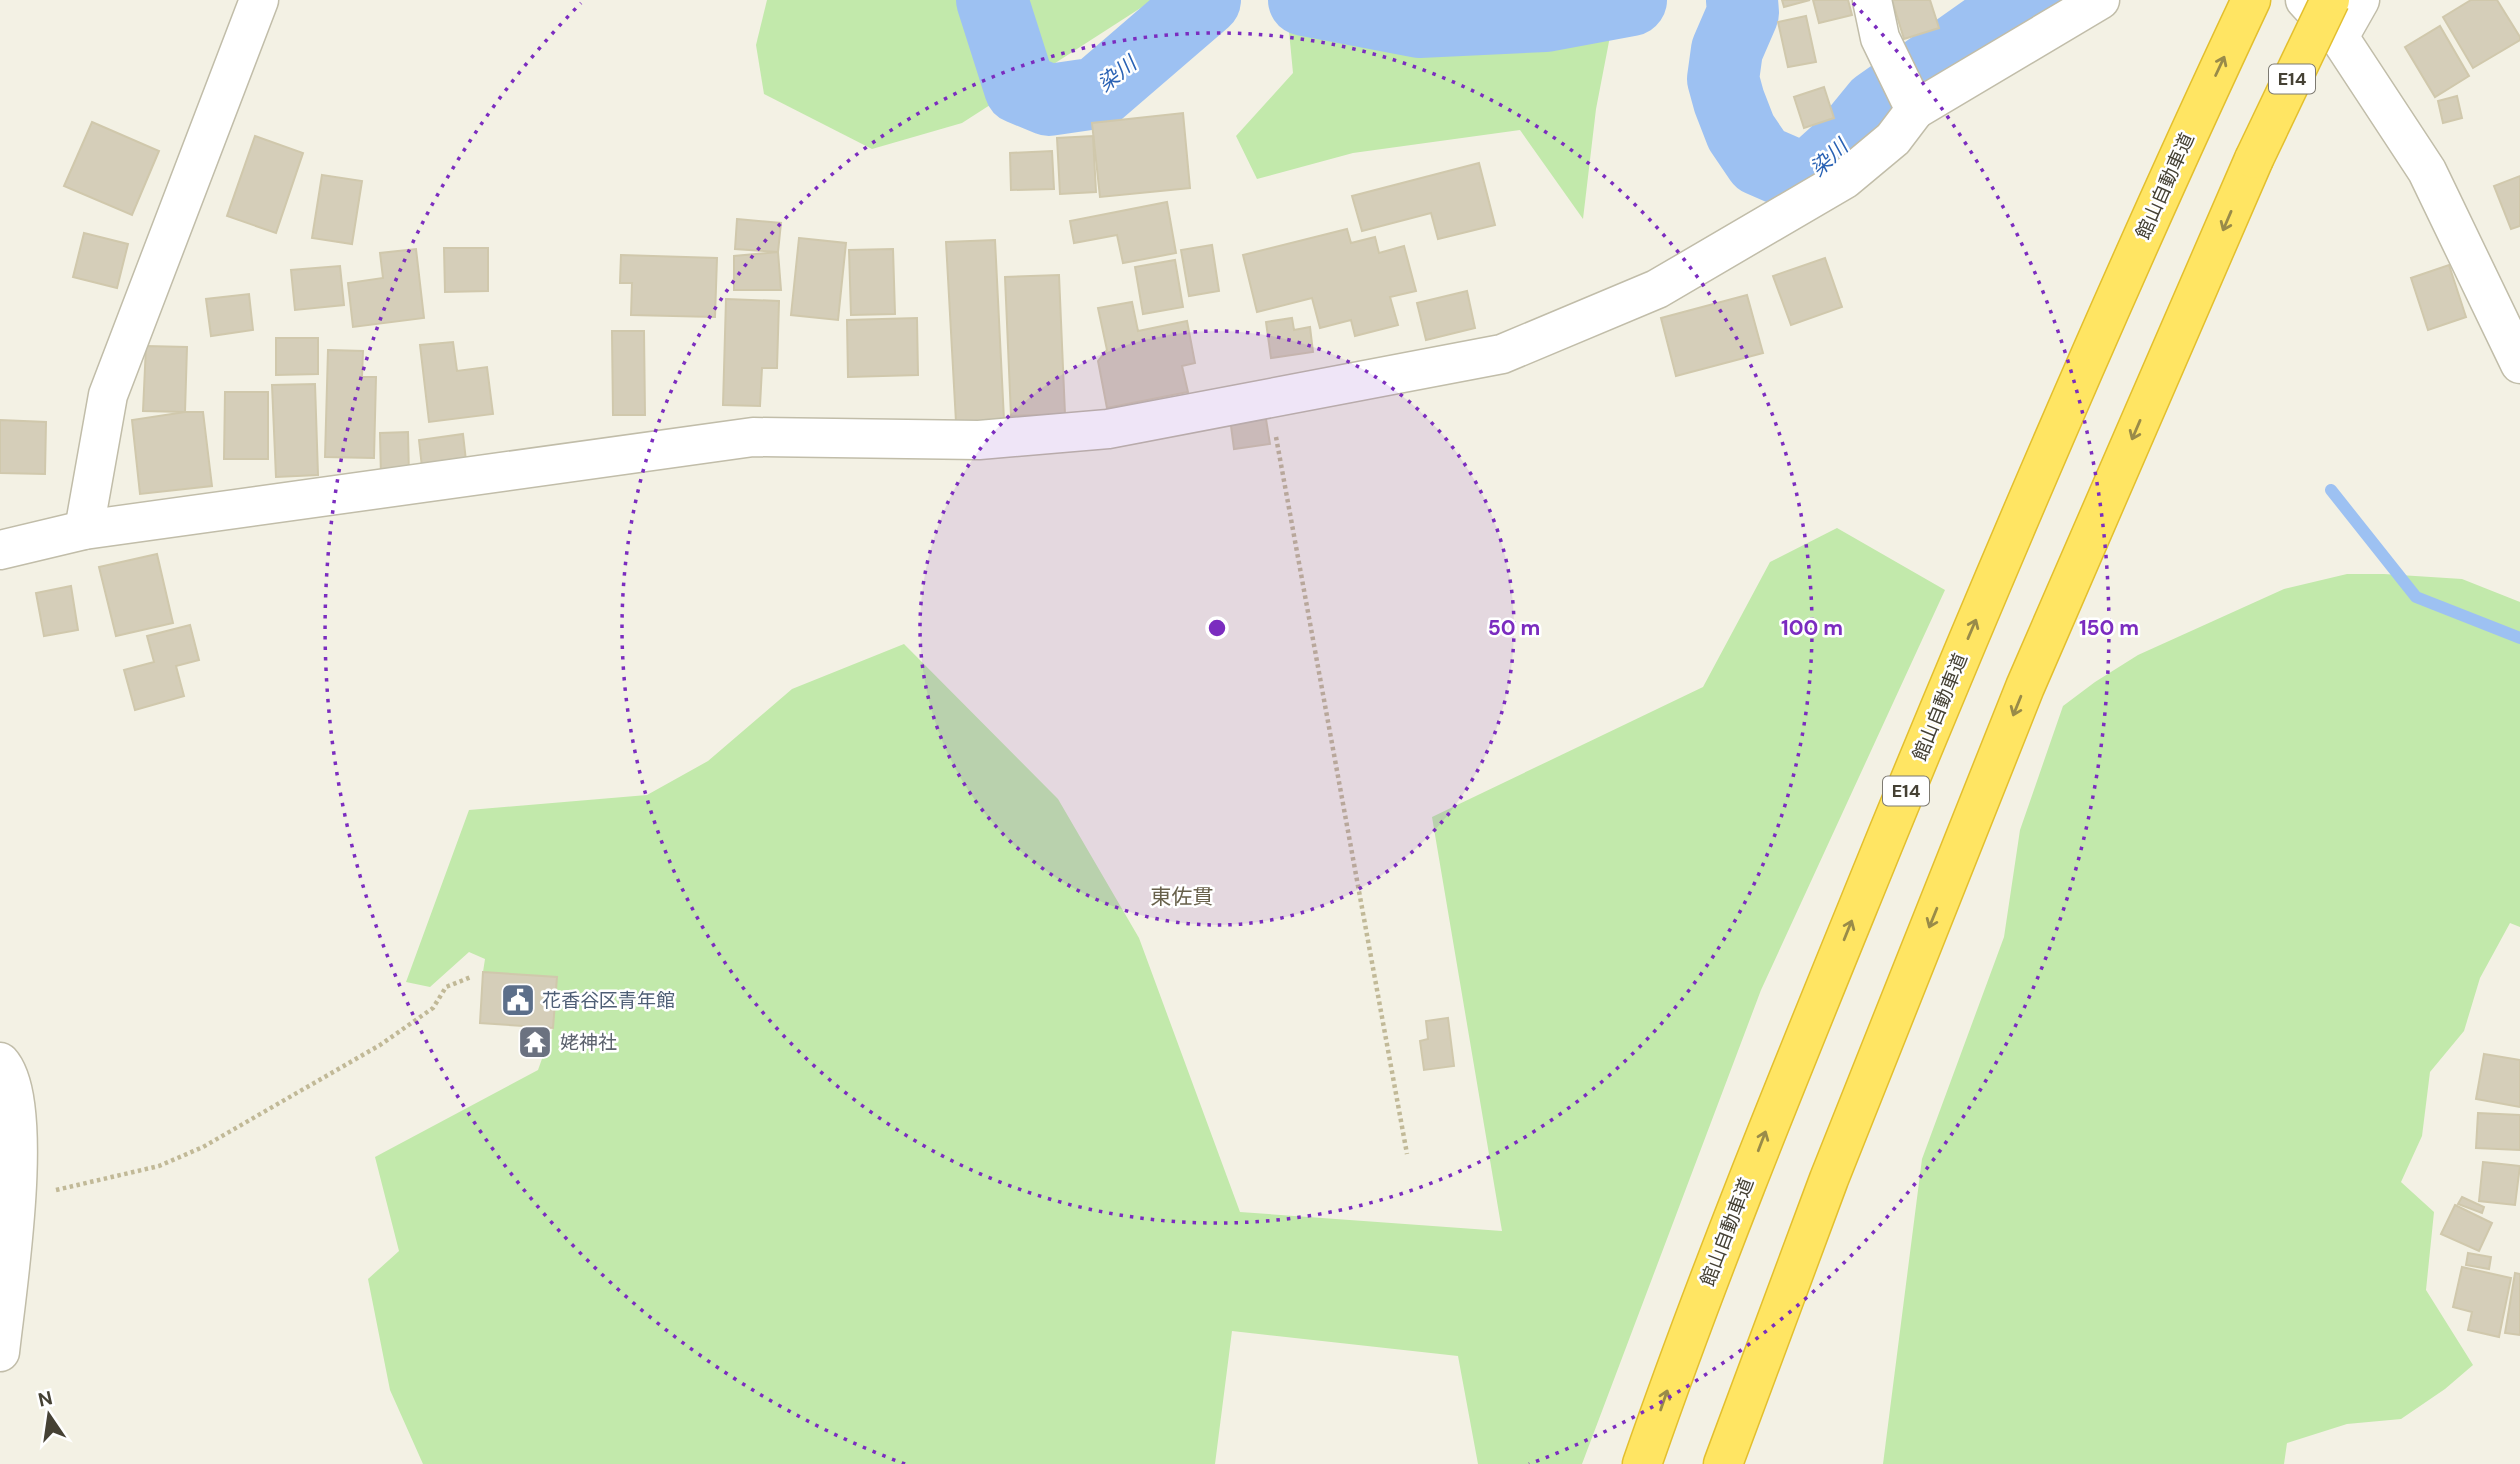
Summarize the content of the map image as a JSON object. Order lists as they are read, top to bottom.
{
  "streets": {
    "highway": ["E14", "館山自動車道"]
  },
  "districts": ["東佐貫"],
  "water": ["染川"],
  "places": {
    "public building": ["花香谷区青年館"],
    "temple": ["姥神社"]
  },
  "north": "top",
  "rings": ["50 m", "100 m", "150 m"]
}
